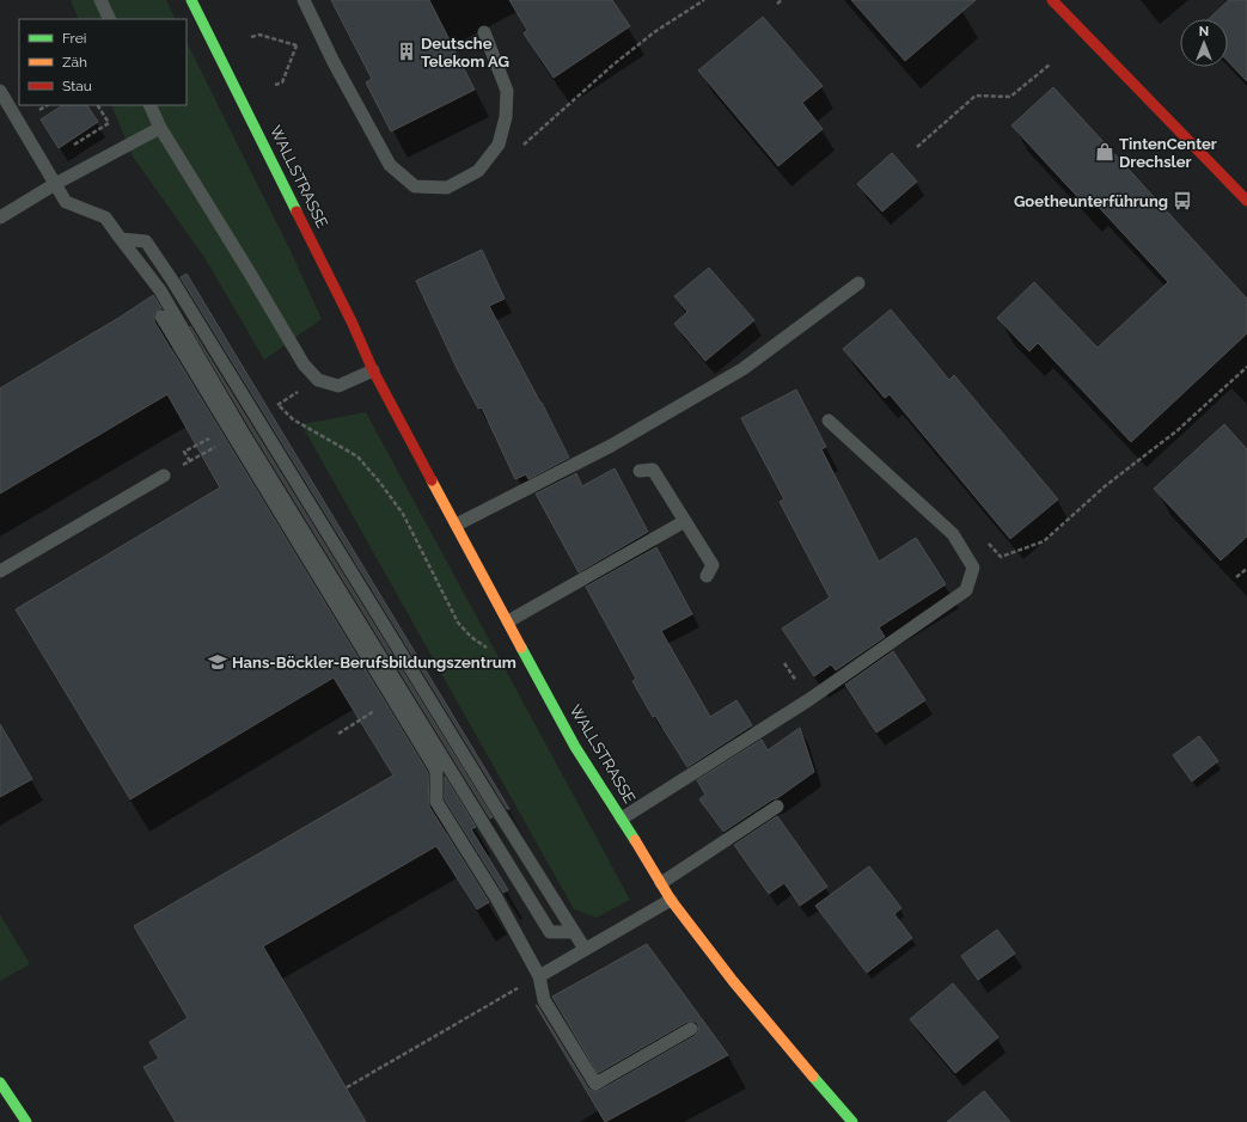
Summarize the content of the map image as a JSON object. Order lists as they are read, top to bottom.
{
  "streets": {
    "street": ["WALLSTRASSE"]
  },
  "places": {
    "building": ["Deutsche Telekom AG"],
    "shop": ["TintenCenter Drechsler"],
    "bus stop": ["Goetheunterführung"],
    "school or university": ["Hans-Böckler-Berufsbildungszentrum"]
  },
  "legend": ["Frei", "Zäh", "Stau"],
  "north": "top"
}
